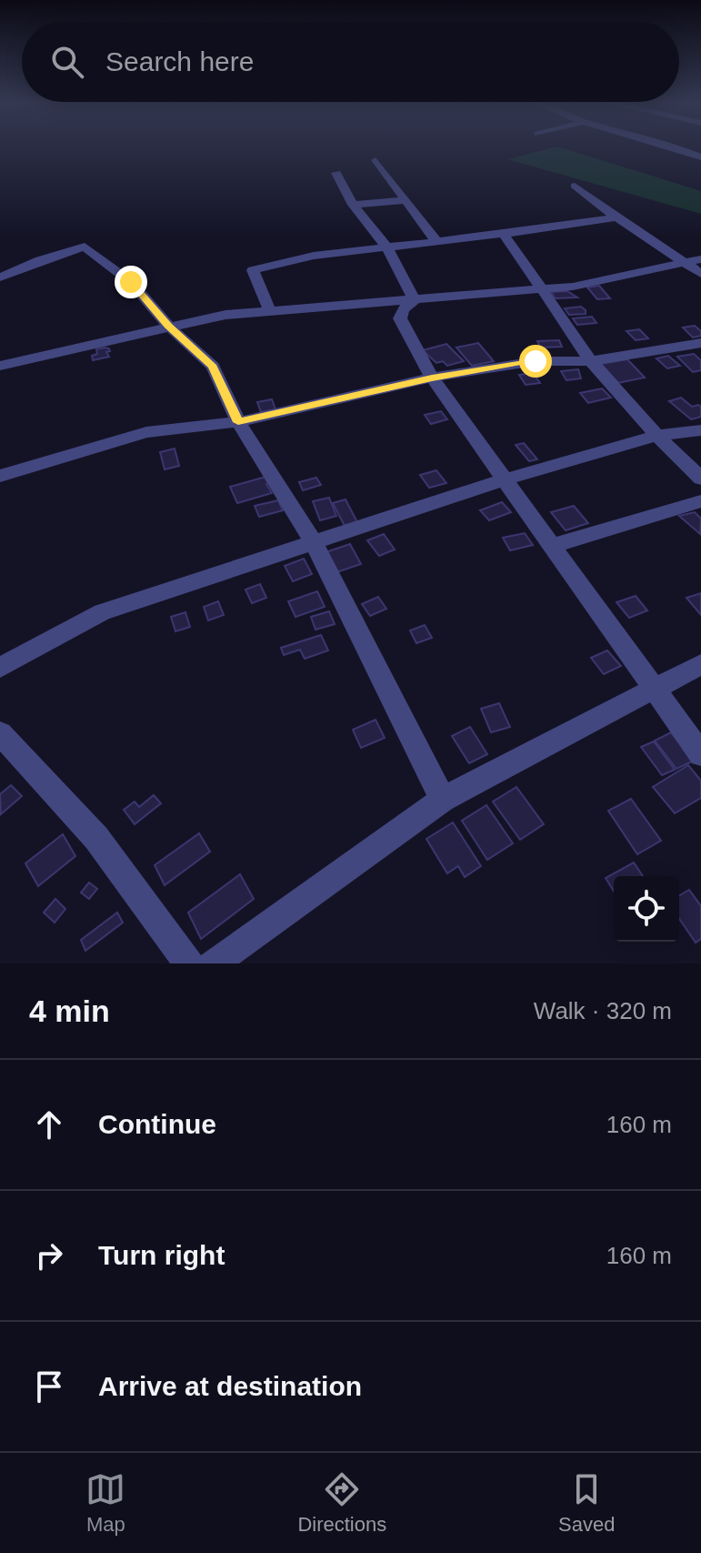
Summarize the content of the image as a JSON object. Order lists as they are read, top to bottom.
{
  "page": {
    "search": "Search here",
    "heading": ["4 min", "Walk · 320 m"],
    "list": [
      ["Continue", "160 m"],
      ["Turn right", "160 m"],
      "Arrive at destination"
    ],
    "nav": ["Map", "Directions", "Saved"]
  }
}
